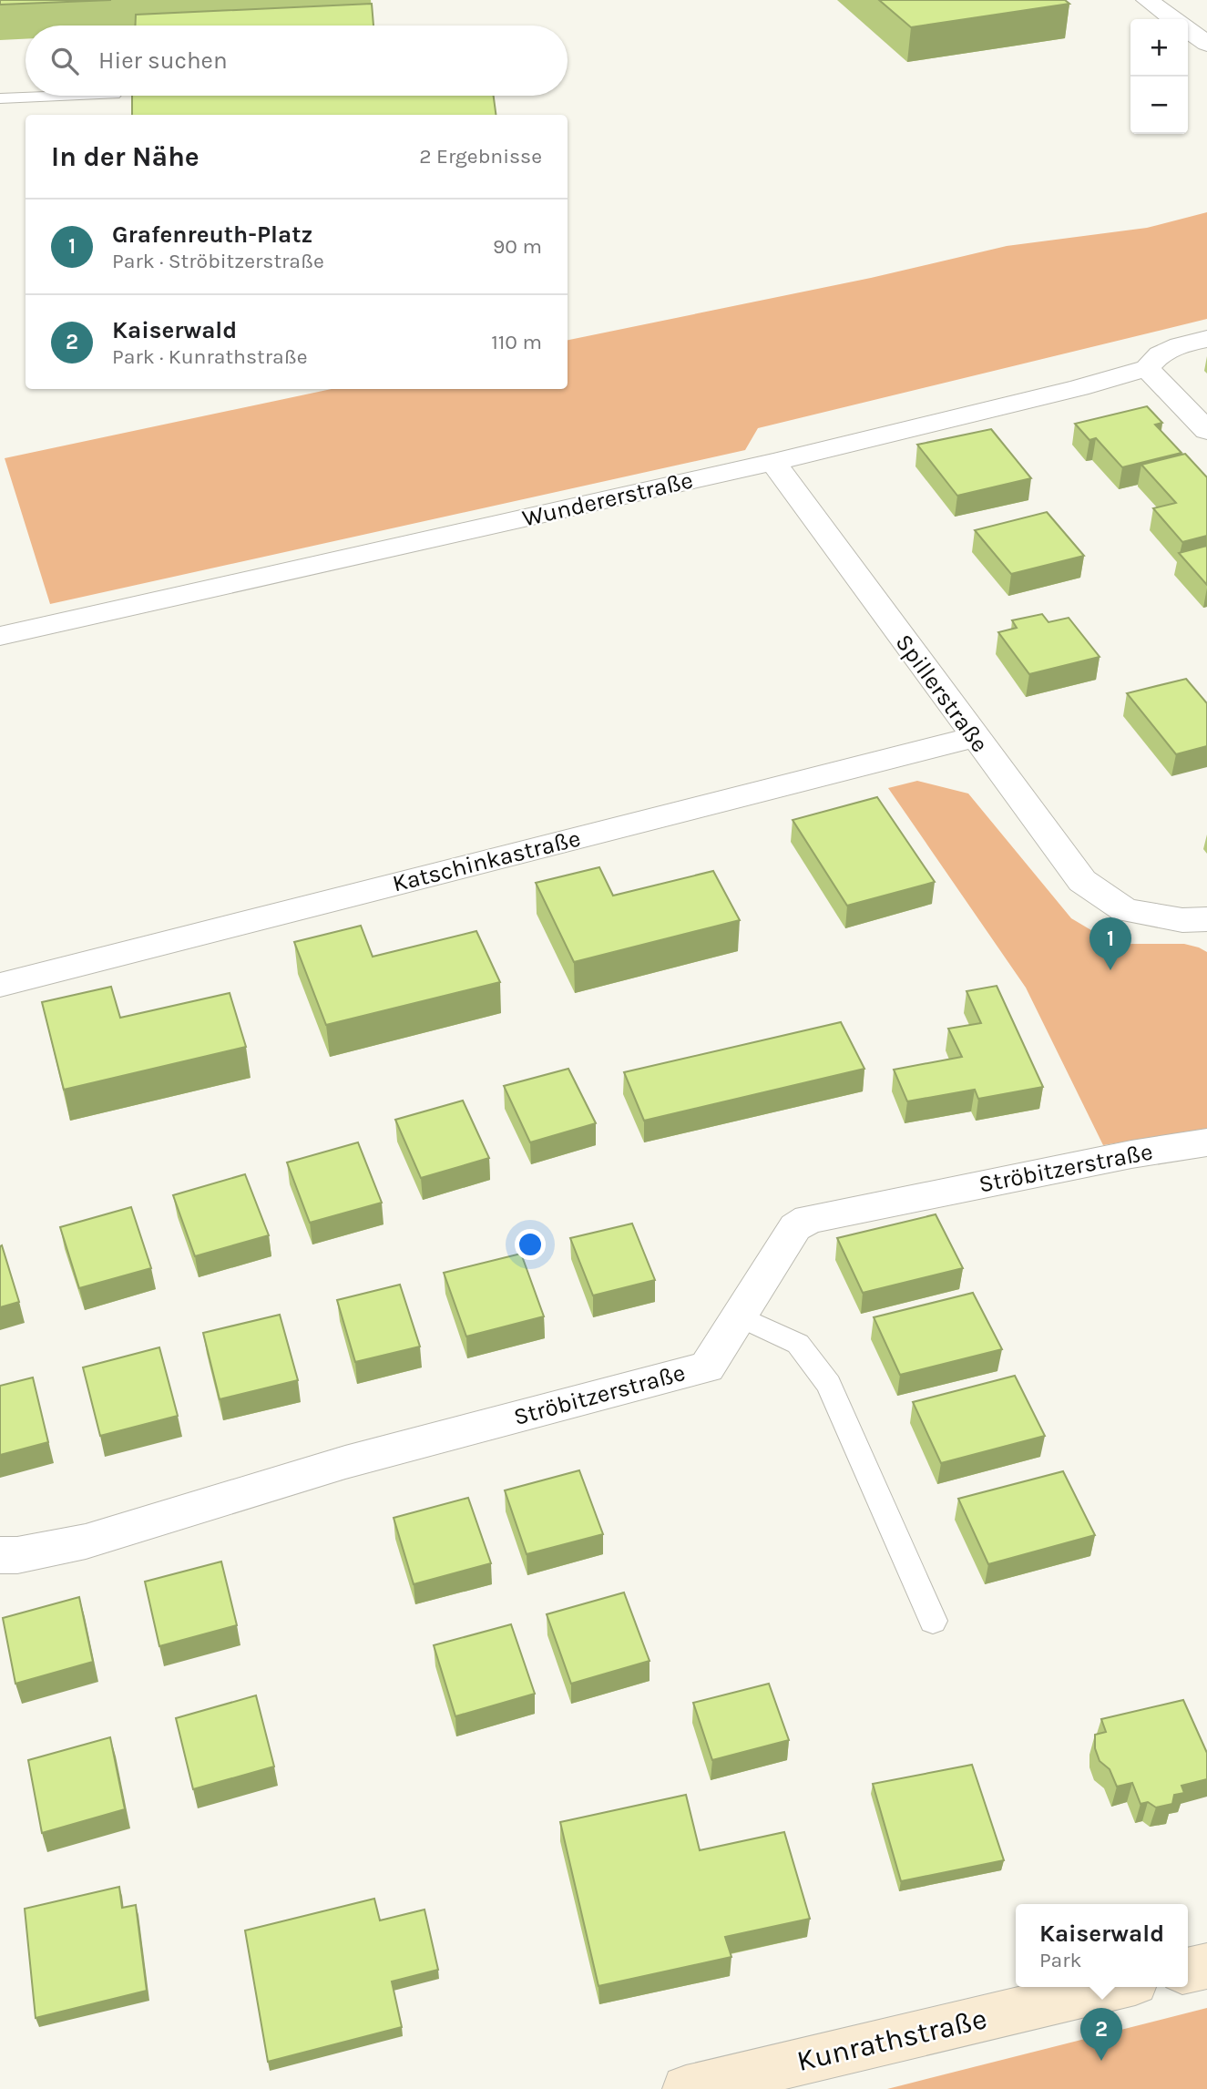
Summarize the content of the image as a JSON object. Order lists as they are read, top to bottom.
{
  "streets": {
    "street": [
      "Wundererstraße",
      "Spillerstraße",
      "Katschinkastraße",
      "Ströbitzerstraße",
      "Kunrathstraße"
    ]
  },
  "crossings": [
    ["Wundererstraße", "Spillerstraße"],
    ["Spillerstraße", "Katschinkastraße"]
  ],
  "page": {
    "map_buttons": ["+", "−"],
    "search": "Hier suchen",
    "heading": ["In der Nähe", "2 Ergebnisse"],
    "list": [
      {
        "mark": "1",
        "name": "Grafenreuth-Platz",
        "note": "Park · Ströbitzerstraße",
        "value": "90 m"
      },
      {
        "mark": "2",
        "name": "Kaiserwald",
        "note": "Park · Kunrathstraße",
        "value": "110 m"
      }
    ],
    "pins": ["1", "2"],
    "popup": ["Kaiserwald", "Park"]
  }
}
